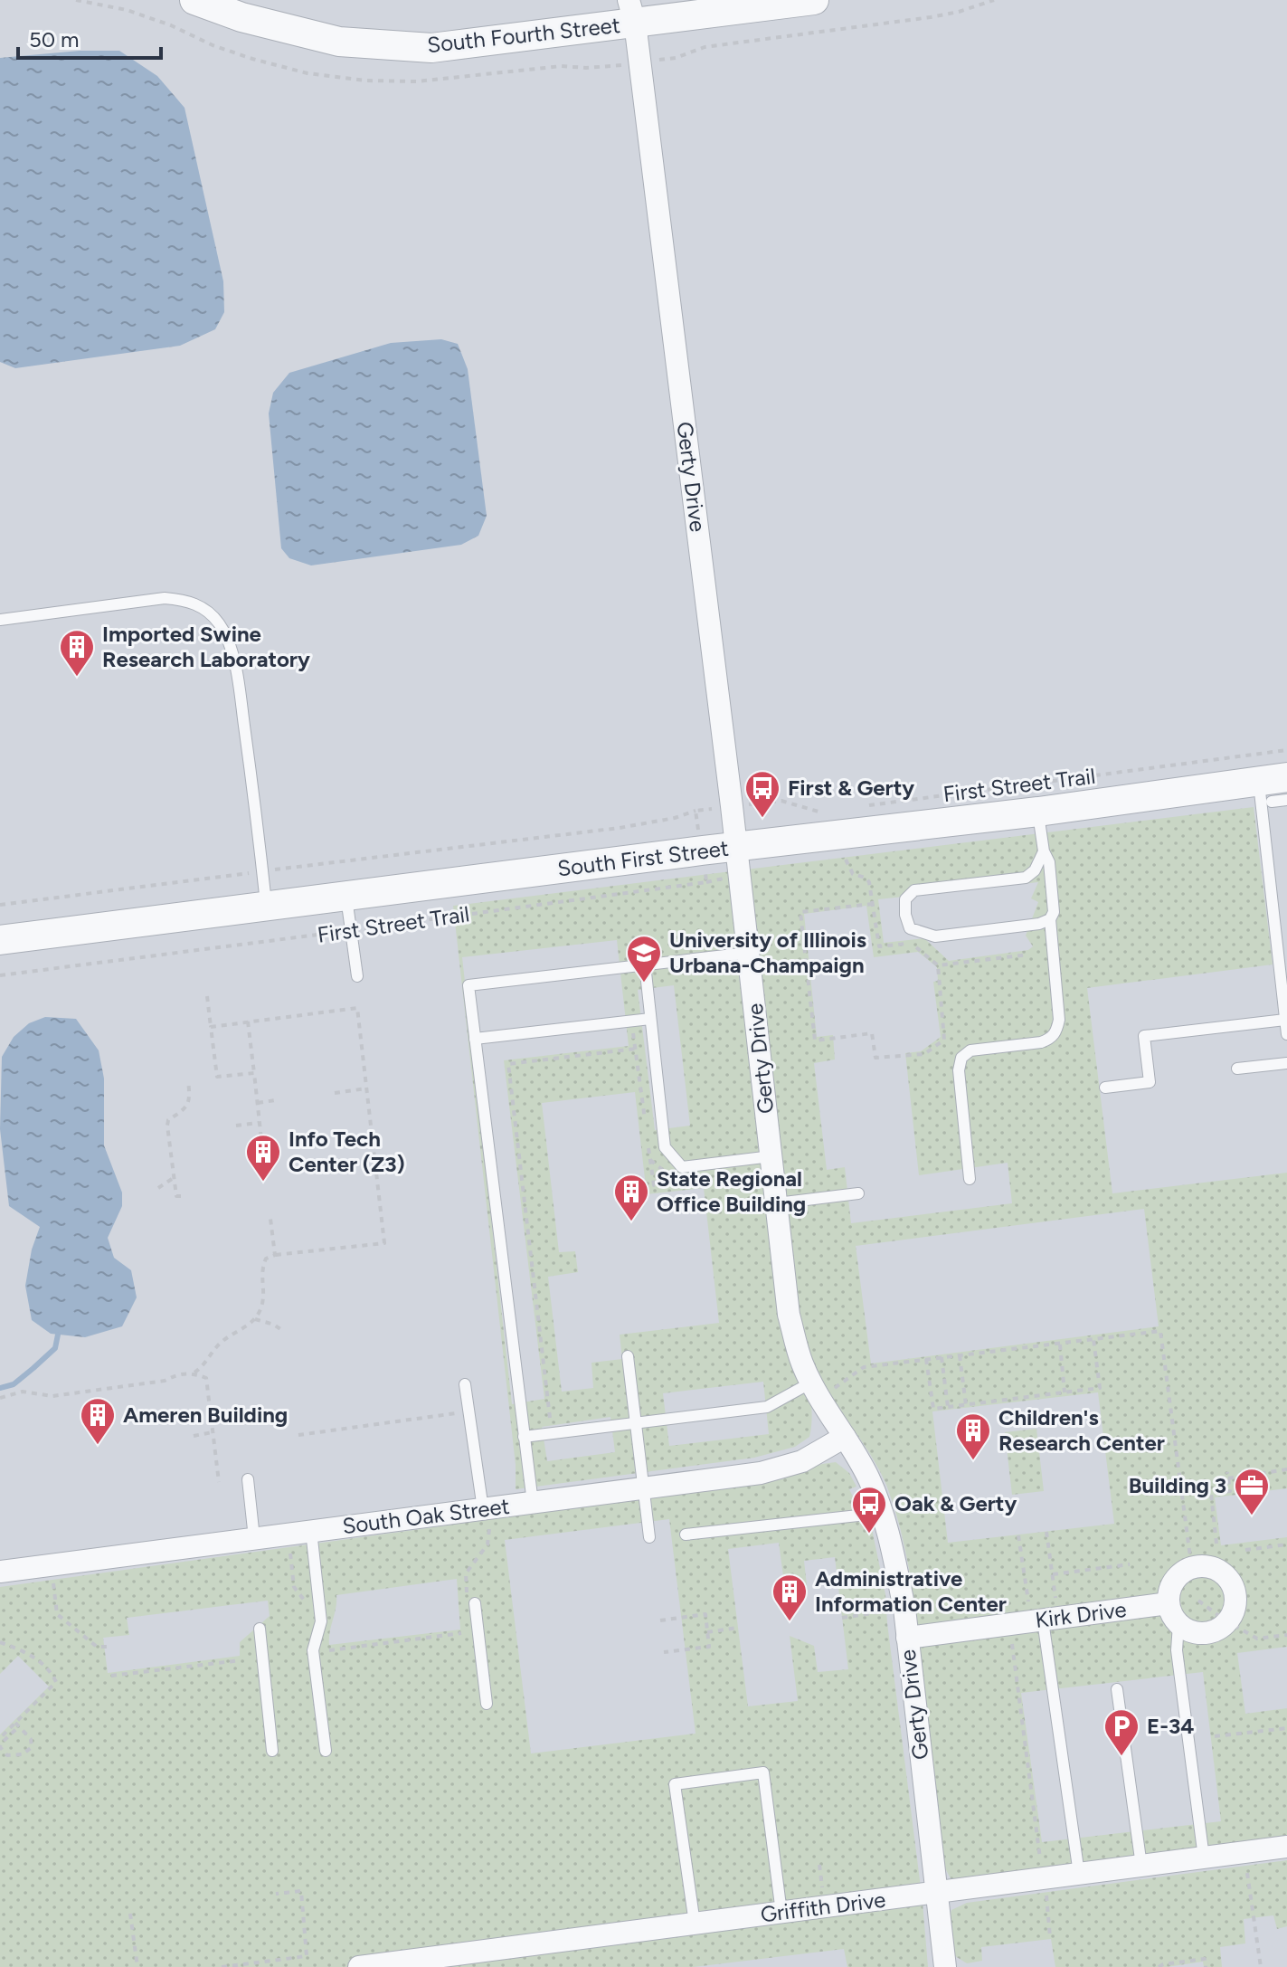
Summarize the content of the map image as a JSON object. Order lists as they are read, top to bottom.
{
  "streets": {
    "street": [
      "South Fourth Street",
      "Gerty Drive",
      "South First Street",
      "South Oak Street",
      "Kirk Drive",
      "Griffith Drive"
    ],
    "path": ["First Street Trail"]
  },
  "crossings": [
    ["South Fourth Street", "Gerty Drive"],
    ["Gerty Drive", "South First Street"],
    ["Gerty Drive", "South Oak Street"],
    ["Gerty Drive", "Kirk Drive"],
    ["Gerty Drive", "Griffith Drive"],
    ["First Street Trail", "South First Street"]
  ],
  "places": {
    "building": [
      "Imported Swine Research Laboratory",
      "Info Tech Center (Z3)",
      "State Regional Office Building",
      "Ameren Building",
      "Children's Research Center",
      "Administrative Information Center"
    ],
    "bus stop": ["First & Gerty", "Oak & Gerty"],
    "school or university": ["University of Illinois Urbana-Champaign"],
    "office": ["Building 3"],
    "parking": ["E-34"]
  },
  "scale_bar": "50 m"
}
